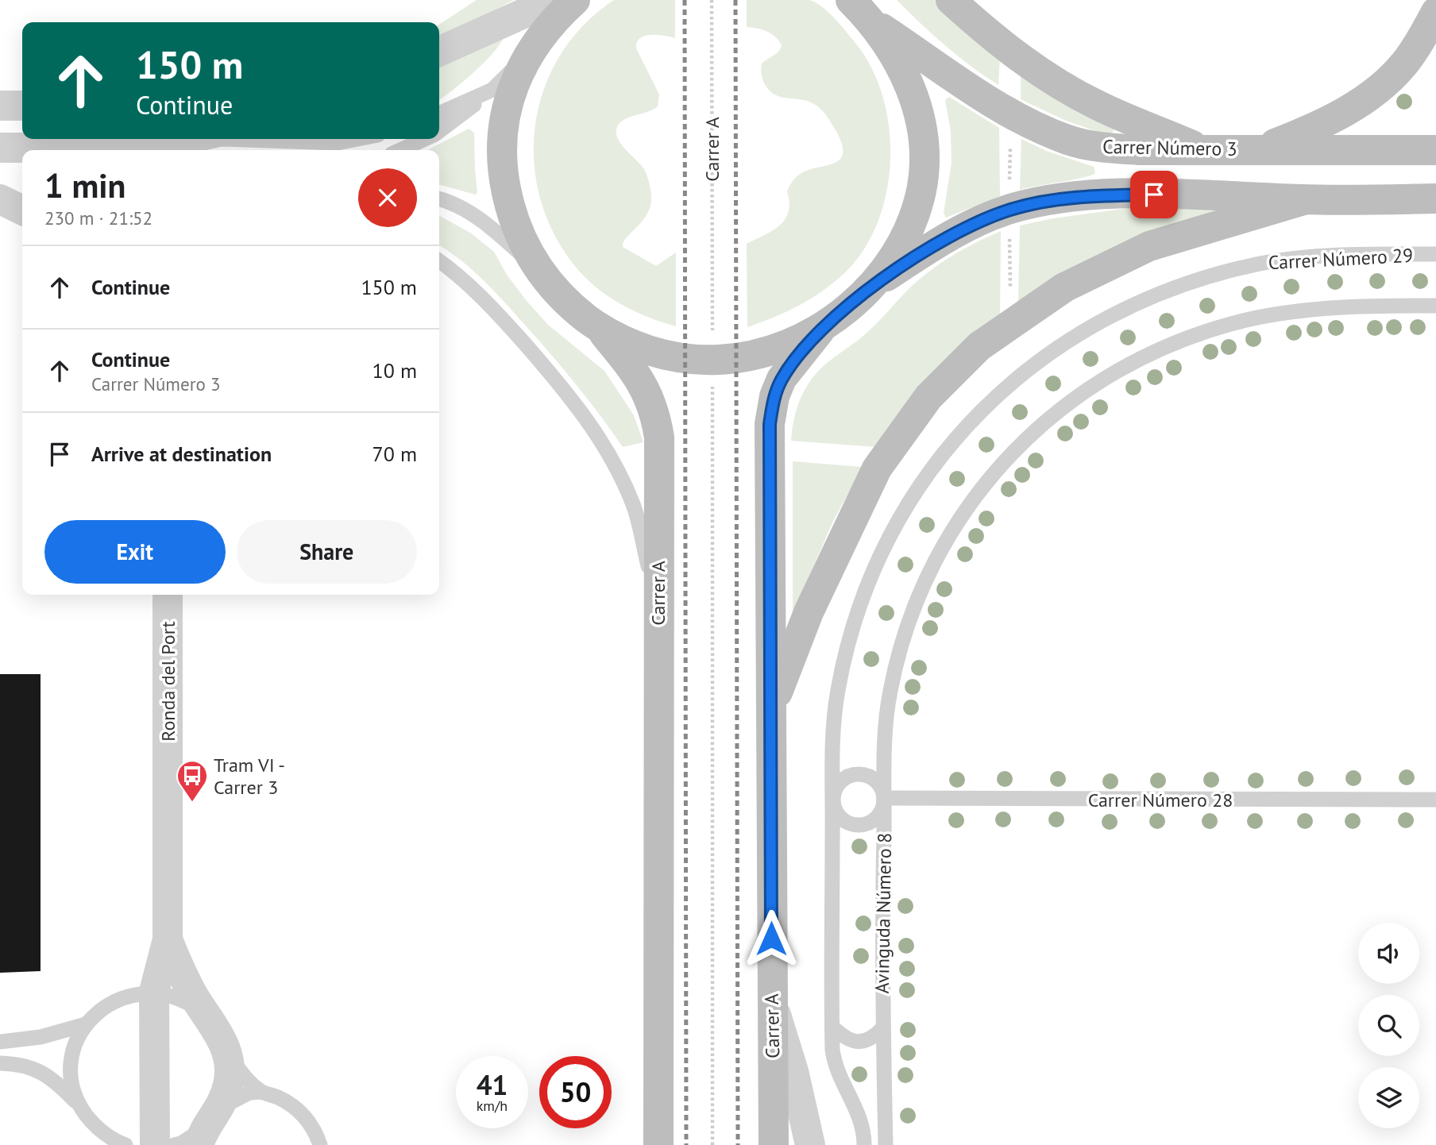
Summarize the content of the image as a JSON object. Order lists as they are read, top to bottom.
{
  "streets": {
    "main road": ["Carrer Número 3", "Carrer A"],
    "street": ["Ronda del Port"],
    "lane": ["Carrer Número 29", "Carrer Número 28", "Avinguda Número 8"]
  },
  "crossings": [
    ["Carrer Número 29", "Carrer Número 28"],
    ["Carrer Número 29", "Avinguda Número 8"],
    ["Carrer Número 28", "Avinguda Número 8"]
  ],
  "places": {
    "bus stop": ["Tram VI - Carrer 3"]
  },
  "page": {
    "turn": ["150 m", "Continue"],
    "heading": ["1 min", "230 m · 21:52"],
    "list": [
      {
        "name": "Continue",
        "value": "150 m"
      },
      {
        "name": "Continue",
        "note": "Carrer Número 3",
        "value": "10 m"
      },
      {
        "name": "Arrive at destination",
        "value": "70 m"
      }
    ],
    "buttons": ["Exit", "Share"],
    "speed": "41 km/h",
    "limit": "50"
  }
}
